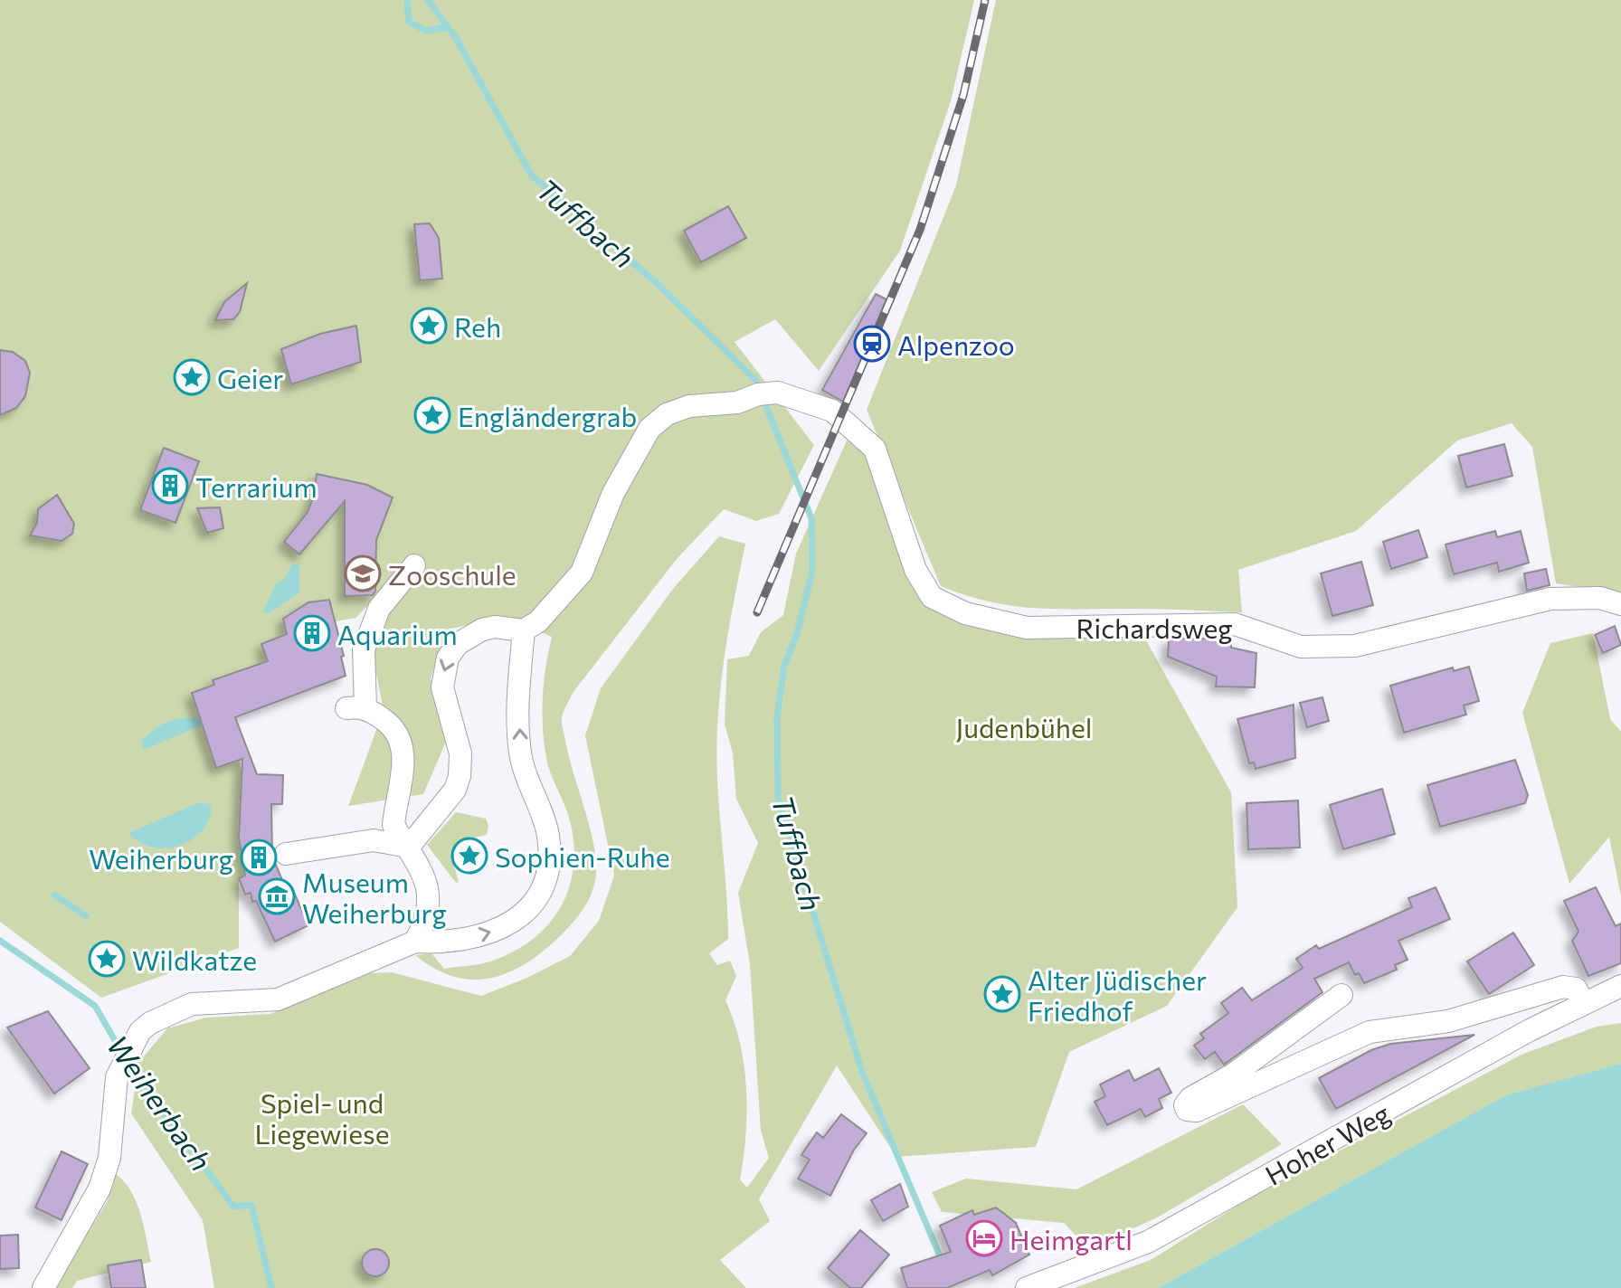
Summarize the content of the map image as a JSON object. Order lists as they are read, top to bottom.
{
  "streets": {
    "street": ["Richardsweg", "Hoher Weg"]
  },
  "water": ["Tuffbach", "Weiherbach"],
  "parks": ["Judenbühel", "Spiel- und Liegewiese"],
  "places": {
    "place": [
      "Reh",
      "Geier",
      "Engländergrab",
      "Sophien-Ruhe",
      "Wildkatze",
      "Alter Jüdischer Friedhof"
    ],
    "station": ["Alpenzoo"],
    "building": ["Terrarium", "Aquarium", "Weiherburg"],
    "school or university": ["Zooschule"],
    "museum": ["Museum Weiherburg"],
    "hotel": ["Heimgartl"]
  }
}
